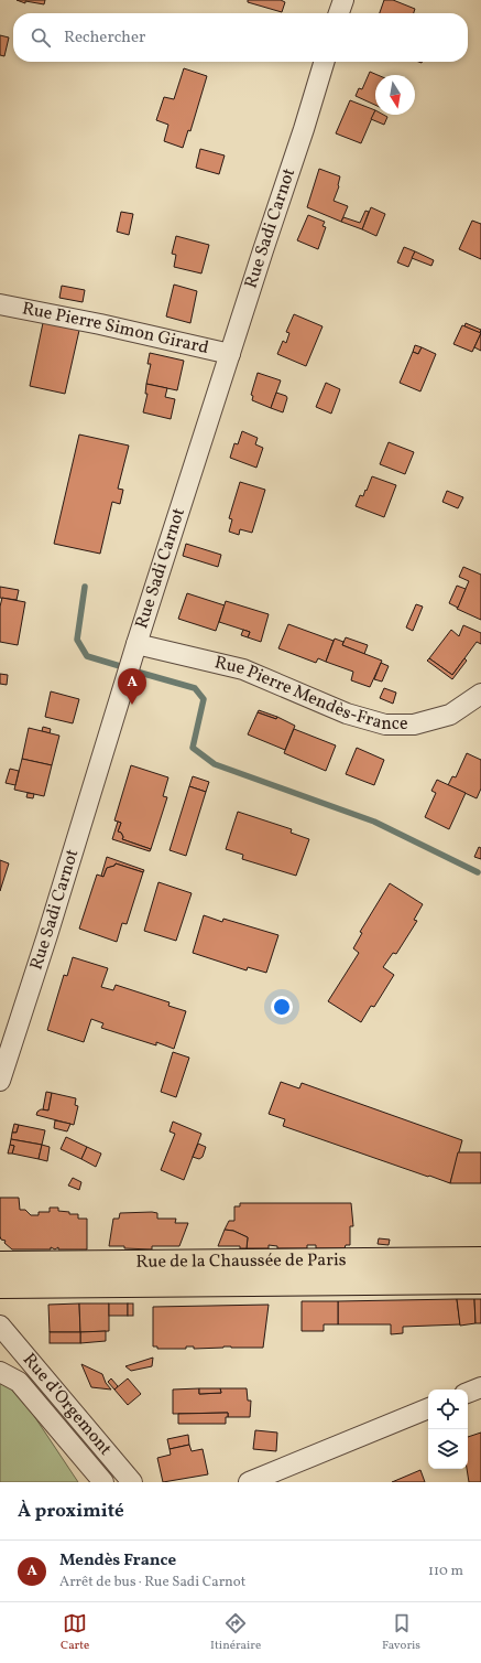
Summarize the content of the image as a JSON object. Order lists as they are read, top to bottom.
{
  "streets": {
    "main road": ["Rue de la Chaussée de Paris"],
    "street": [
      "Rue Sadi Carnot",
      "Rue Pierre Simon Girard",
      "Rue Pierre Mendès-France",
      "Rue d'Orgemont"
    ]
  },
  "crossings": [
    ["Rue Sadi Carnot", "Rue Pierre Simon Girard"],
    ["Rue Sadi Carnot", "Rue Pierre Mendès-France"]
  ],
  "north": "bottom",
  "page": {
    "search": "Rechercher",
    "pins": "A",
    "heading": "À proximité",
    "list": [
      {
        "mark": "A",
        "name": "Mendès France",
        "note": "Arrêt de bus · Rue Sadi Carnot",
        "value": "110 m"
      }
    ],
    "nav": ["Carte", "Itinéraire", "Favoris"]
  }
}
